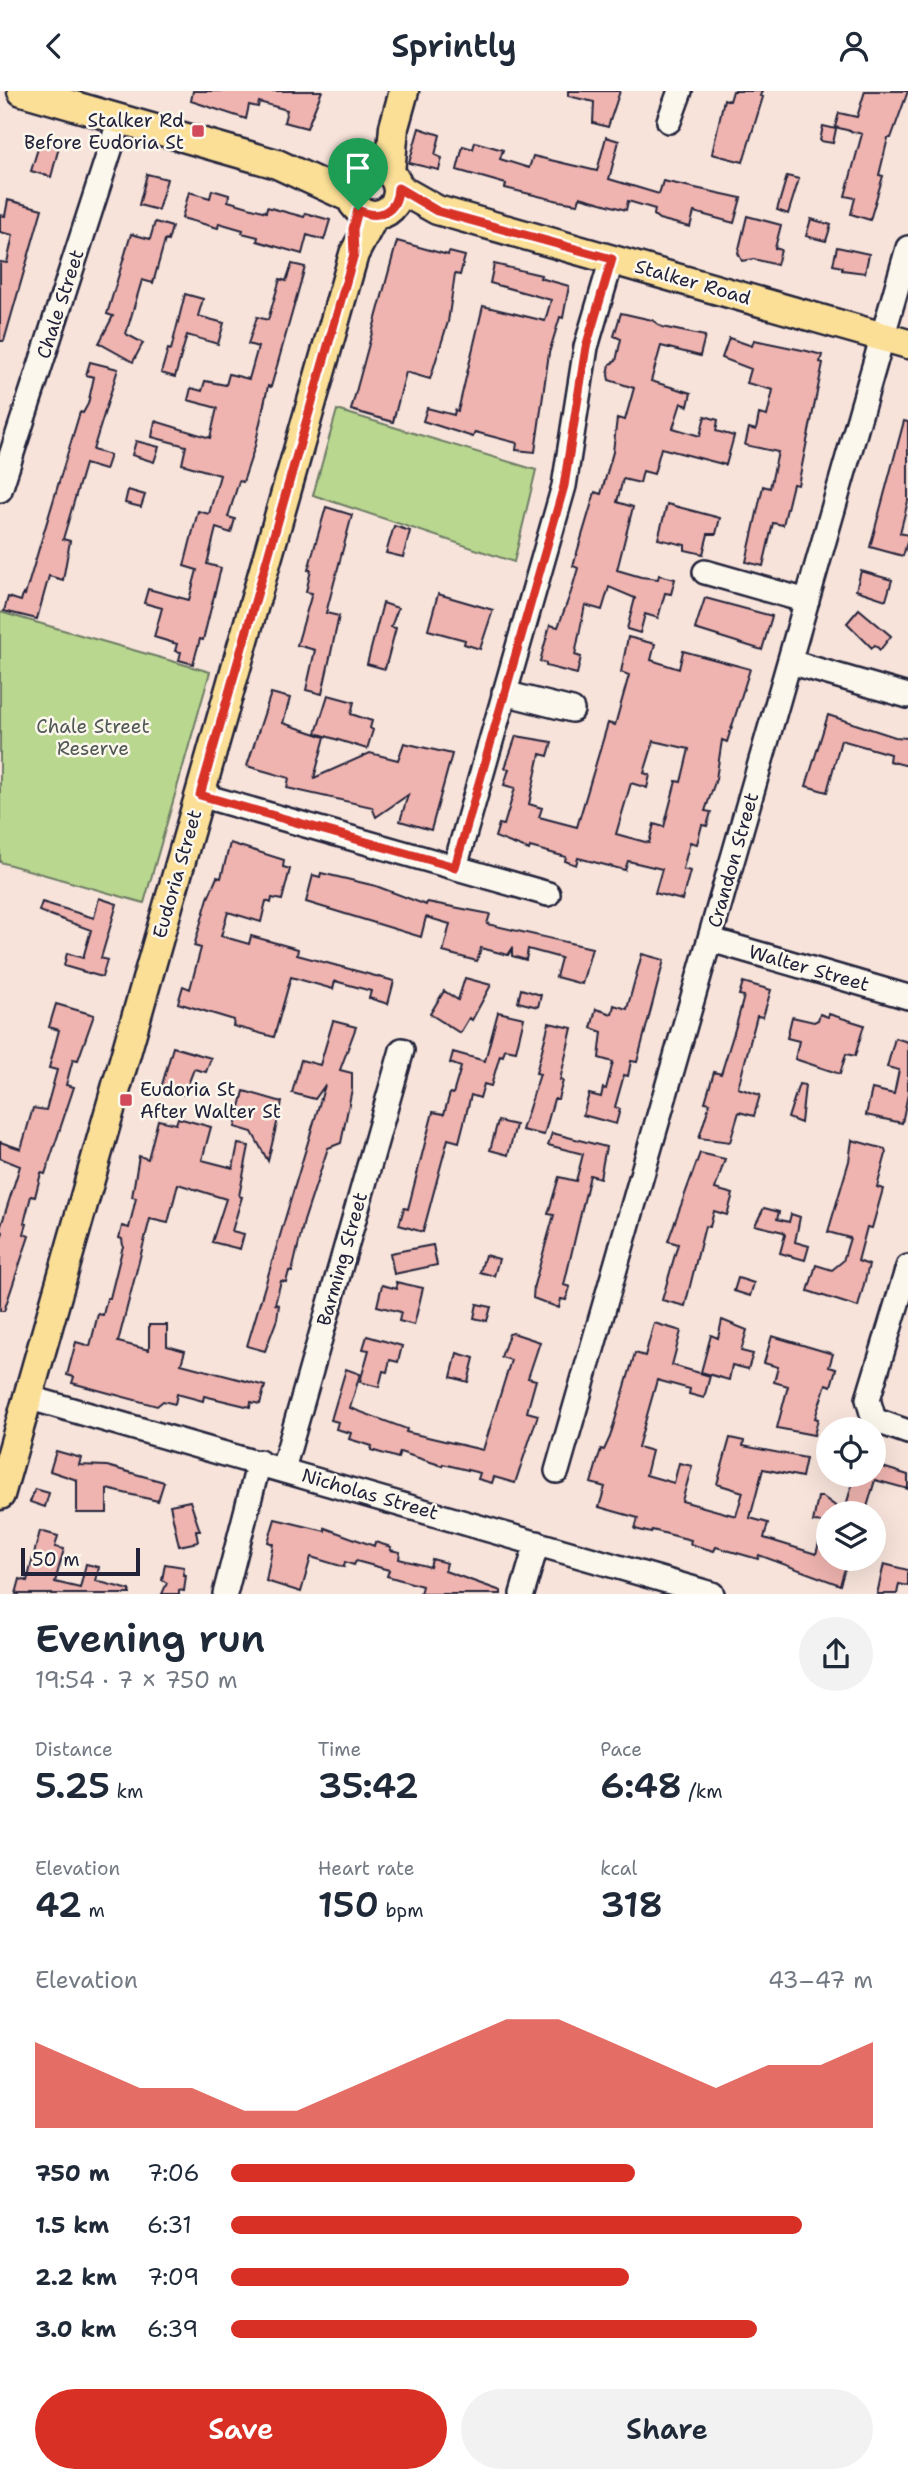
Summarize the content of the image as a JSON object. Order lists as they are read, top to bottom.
{
  "streets": {
    "main road": ["Stalker Road", "Eudoria Street"],
    "street": [
      "Chale Street",
      "Crandon Street",
      "Walter Street",
      "Barming Street",
      "Nicholas Street"
    ]
  },
  "crossings": [
    ["Stalker Road", "Chale Street"],
    ["Stalker Road", "Crandon Street"],
    ["Stalker Road", "Eudoria Street"],
    ["Crandon Street", "Walter Street"],
    ["Eudoria Street", "Nicholas Street"],
    ["Barming Street", "Nicholas Street"]
  ],
  "parks": ["Chale Street Reserve"],
  "places": {
    "transit": ["Stalker Rd Before Eudoria St", "Eudoria St After Walter St"]
  },
  "scale_bar": "50 m",
  "page": {
    "header": "Sprintly",
    "scale": "50 m",
    "heading": ["Evening run", "19:54 · 7 × 750 m"],
    "stats": [
      ["Distance", "5.25 km"],
      ["Time", "35:42"],
      ["Pace", "6:48 /km"],
      ["Elevation", "42 m"],
      ["Heart rate", "150 bpm"],
      ["kcal", "318"]
    ],
    "chart": ["Elevation", "43–47 m"],
    "list": [
      {
        "name": "750 m",
        "note": "7:06"
      },
      {
        "name": "1.5 km",
        "note": "6:31"
      },
      {
        "name": "2.2 km",
        "note": "7:09"
      },
      {
        "name": "3.0 km",
        "note": "6:39"
      }
    ],
    "buttons": ["Save", "Share"]
  }
}
